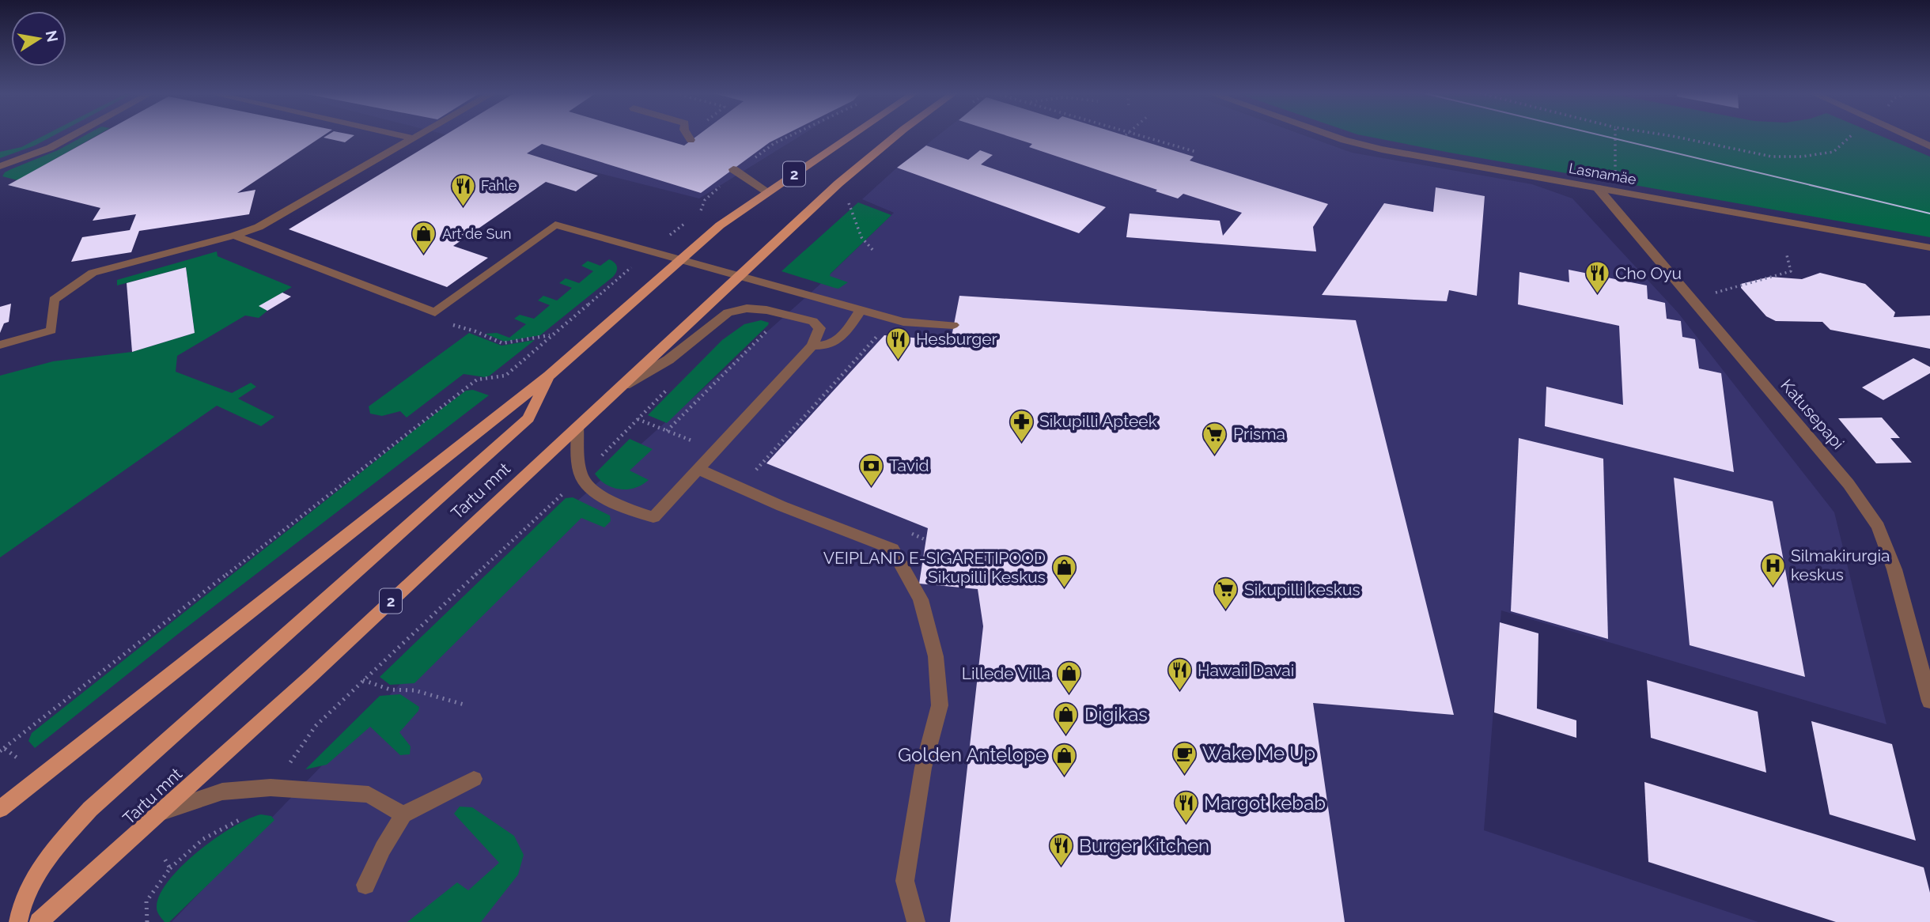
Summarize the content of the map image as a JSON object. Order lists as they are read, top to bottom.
{
  "streets": {
    "main road": ["2", "Tartu mnt"],
    "street": ["Lasnamäe", "Katusepapi"]
  },
  "crossings": [
    ["Lasnamäe", "Katusepapi"]
  ],
  "places": {
    "restaurant": [
      "Fahle",
      "Cho Oyu",
      "Hesburger",
      "Hawaii Davai",
      "Margot kebab",
      "Burger Kitchen"
    ],
    "shop": [
      "Art de Sun",
      "VEIPLAND E-SIGARETIPOOD Sikupilli Keskus",
      "Lillede Villa",
      "Digikas",
      "Golden Antelope"
    ],
    "pharmacy": ["Sikupilli Apteek"],
    "supermarket": ["Prisma", "Sikupilli keskus"],
    "bank": ["Tavid"],
    "hospital": ["Silmakirurgia keskus"],
    "cafe": ["Wake Me Up"]
  },
  "north": "right"
}
